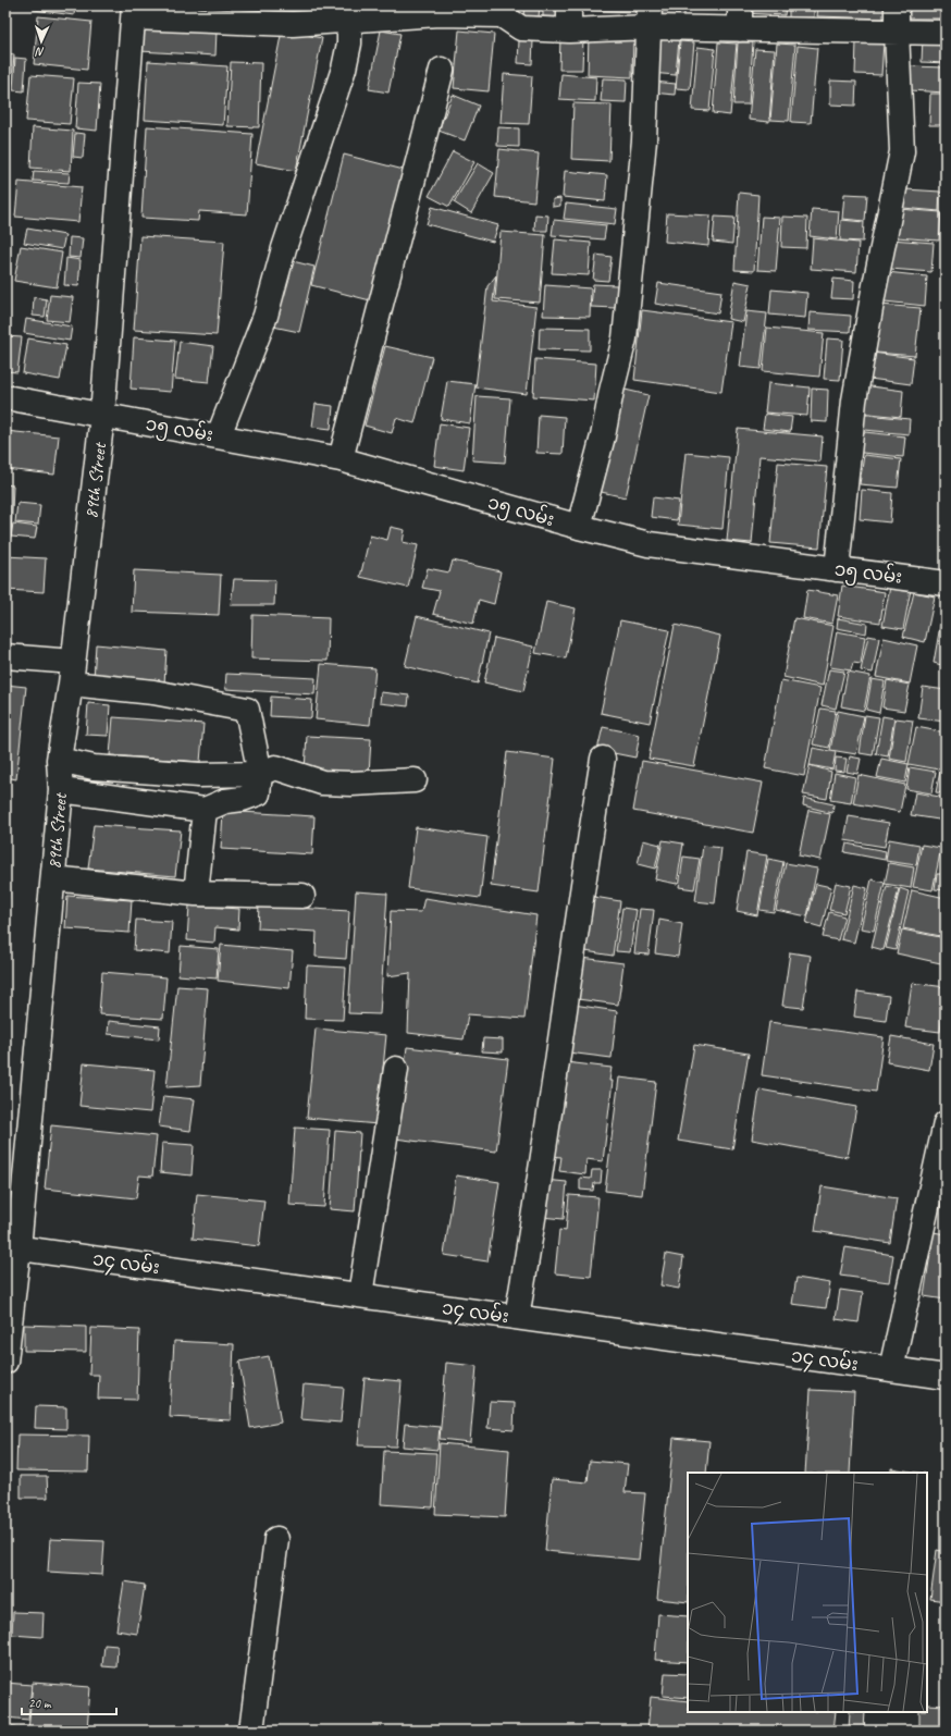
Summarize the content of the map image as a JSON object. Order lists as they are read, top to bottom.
{
  "streets": {
    "street": ["၁၅ လမ်း", "89th Street", "၁၄ လမ်း"]
  },
  "crossings": [
    ["၁၅ လမ်း", "89th Street"],
    ["89th Street", "၁၄ လမ်း"]
  ],
  "scale_bar": "20 m",
  "north": "bottom"
}
